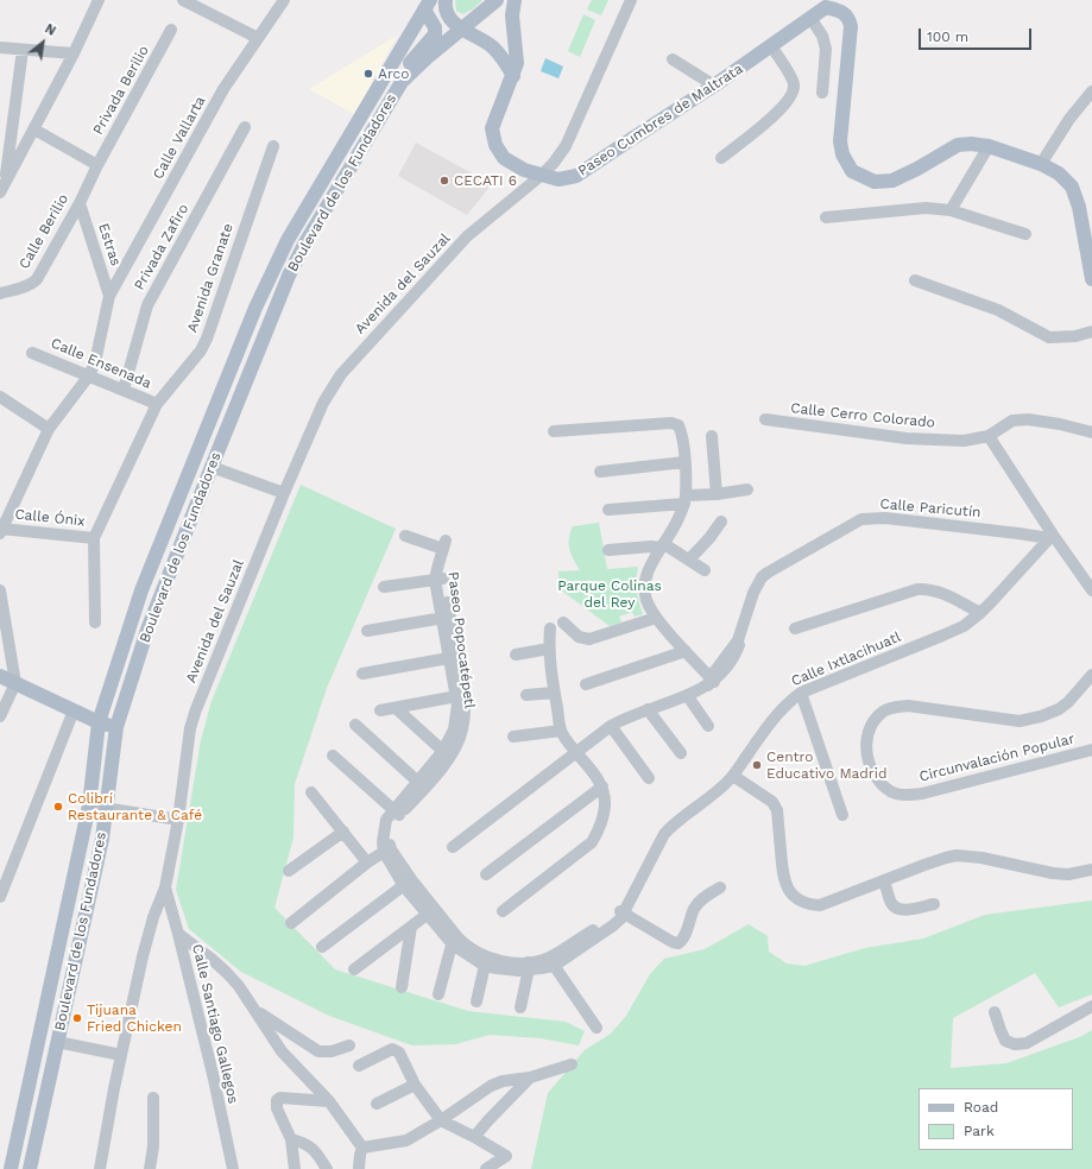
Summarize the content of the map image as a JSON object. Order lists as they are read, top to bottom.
{
  "streets": {
    "main road": ["Paseo Cumbres de Maltrata", "Boulevard de los Fundadores"],
    "street": [
      "Privada Berilio",
      "Calle Vallarta",
      "Calle Berilio",
      "Estras",
      "Privada Zafiro",
      "Avenida Granate",
      "Avenida del Sauzal",
      "Calle Ensenada",
      "Calle Cerro Colorado",
      "Calle Paricutín",
      "Calle Ónix",
      "Paseo Popocatépetl",
      "Calle Ixtlacihuatl",
      "Circunvalación Popular",
      "Calle Santiago Gallegos"
    ]
  },
  "crossings": [
    ["Privada Berilio", "Calle Berilio"],
    ["Paseo Cumbres de Maltrata", "Avenida del Sauzal"],
    ["Calle Vallarta", "Estras"],
    ["Calle Berilio", "Estras"],
    ["Privada Zafiro", "Calle Ensenada"],
    ["Avenida Granate", "Calle Ensenada"],
    ["Avenida Granate", "Calle Ónix"],
    ["Avenida del Sauzal", "Calle Santiago Gallegos"],
    ["Calle Paricutín", "Calle Ixtlacihuatl"]
  ],
  "parks": ["Parque Colinas del Rey"],
  "places": [
    "Arco",
    "CECATI 6",
    "Centro Educativo Madrid",
    "Colibrí Restaurante & Café",
    "Tijuana Fried Chicken"
  ],
  "legend": ["Road", "Park"],
  "scale_bar": "100 m",
  "north": "top right"
}
